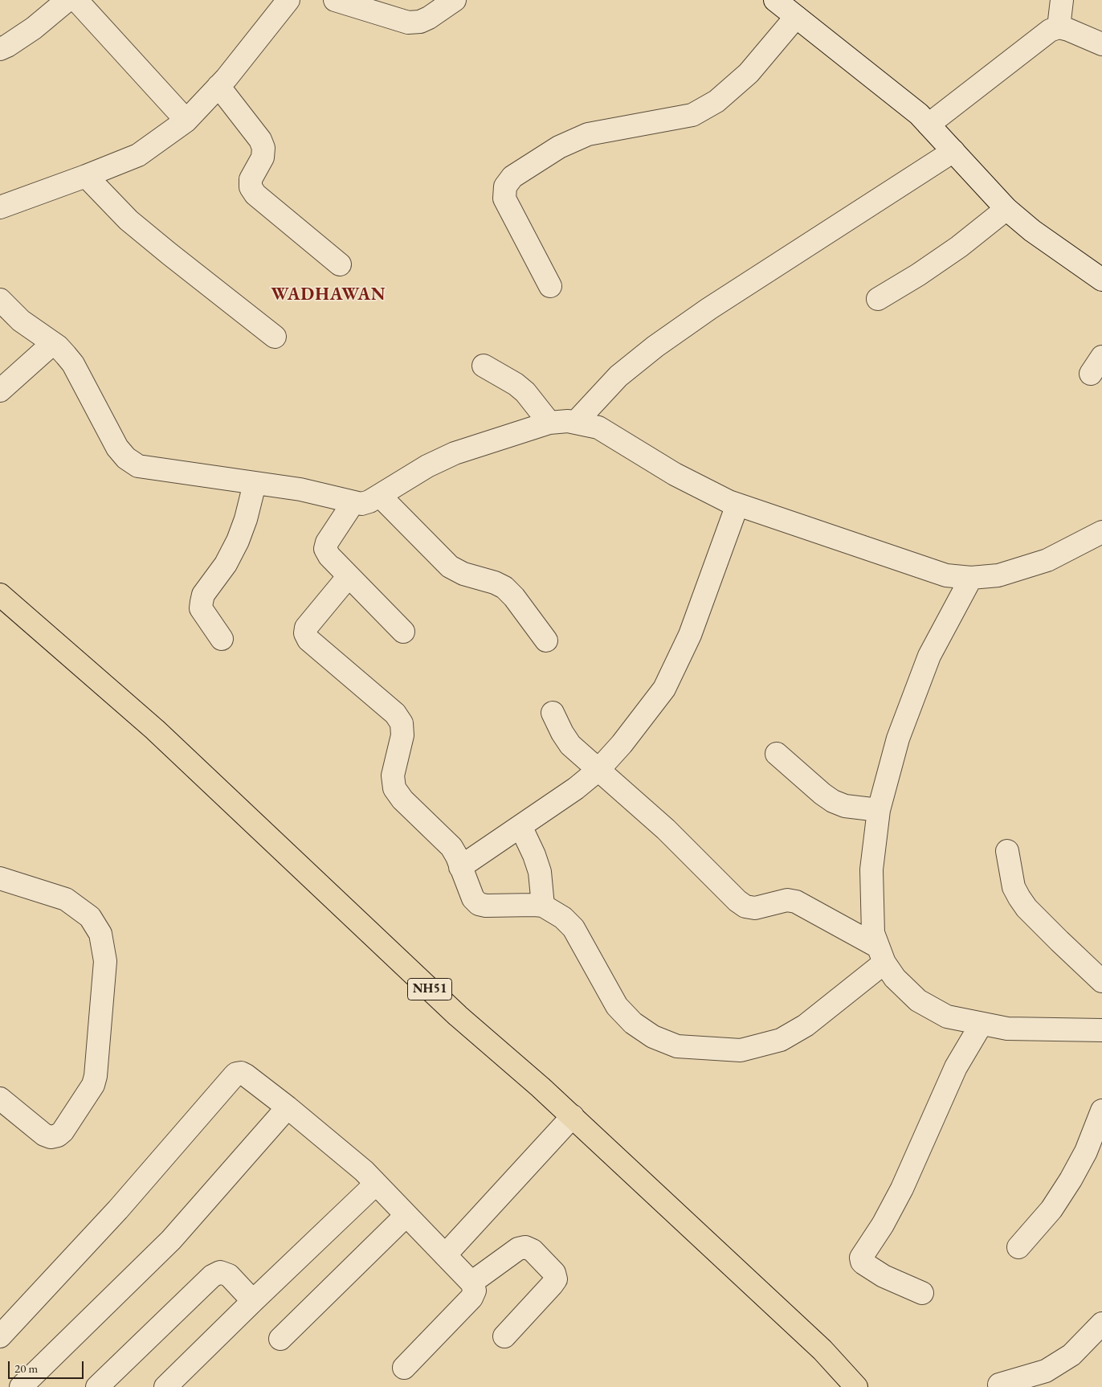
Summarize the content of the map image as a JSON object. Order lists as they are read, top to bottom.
{
  "streets": {
    "highway": ["NH51"]
  },
  "districts": ["WADHAWAN"],
  "scale_bar": "20 m"
}
